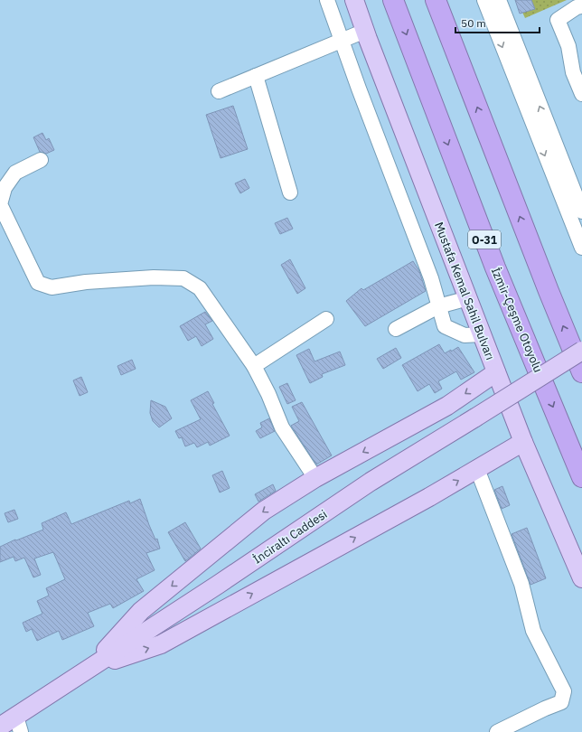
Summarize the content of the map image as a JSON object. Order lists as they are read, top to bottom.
{
  "streets": {
    "highway": ["O-31", "İzmir-Çeşme Otoyolu"],
    "main road": ["Mustafa Kemal Sahil Bulvarı", "İnciraltı Caddesi"]
  },
  "scale_bar": "50 m"
}
